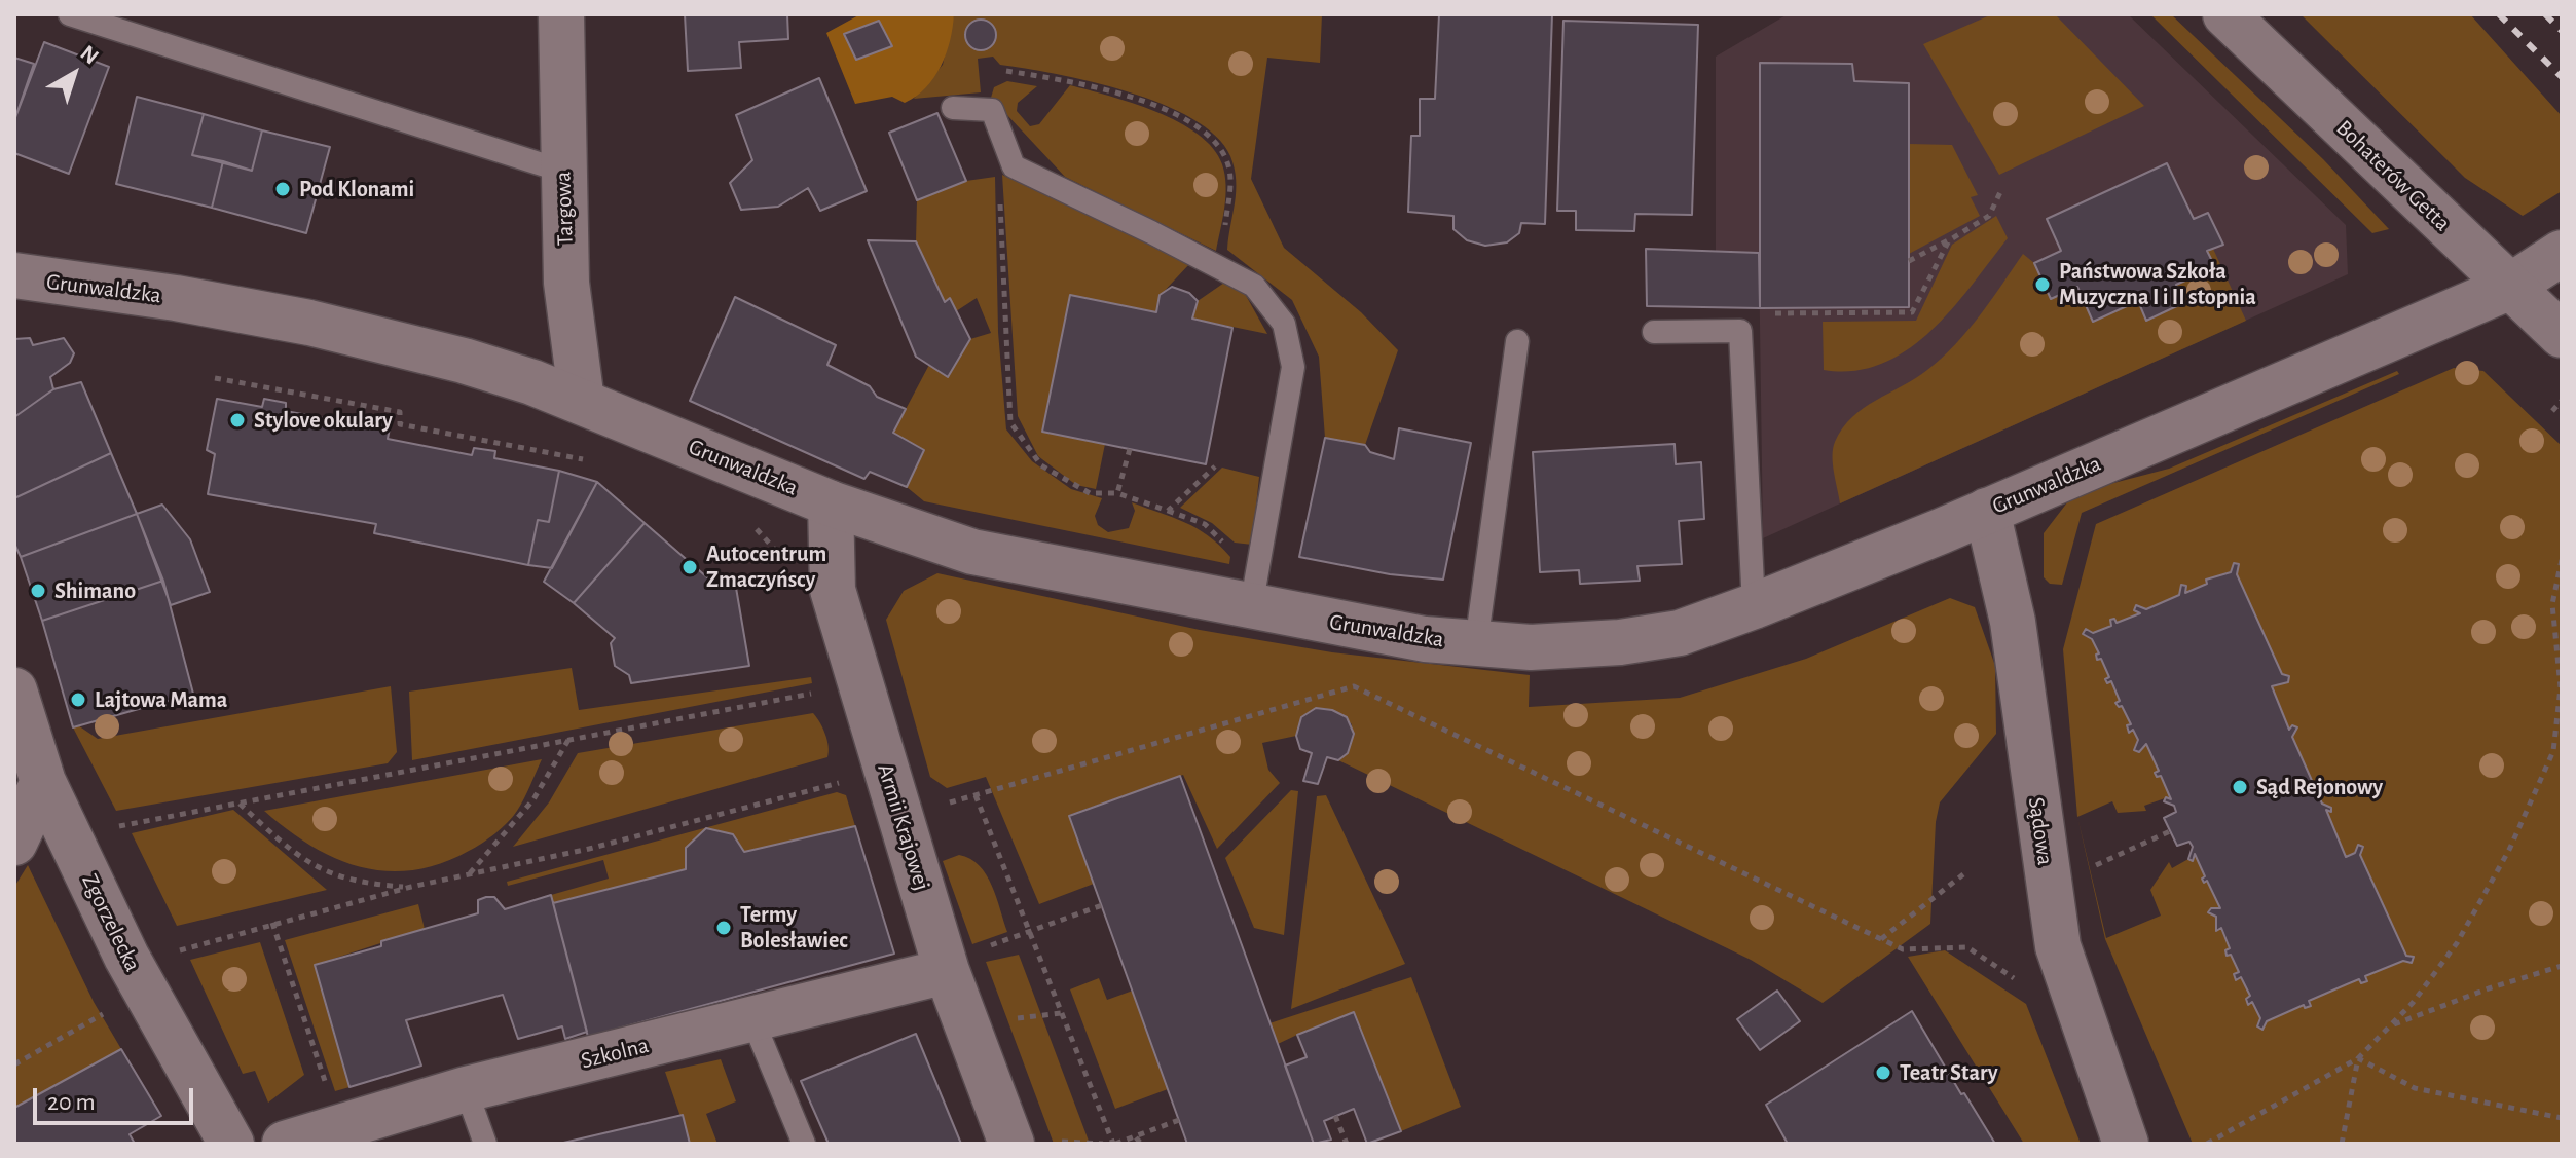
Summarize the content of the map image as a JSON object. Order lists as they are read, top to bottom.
{
  "streets": {
    "street": [
      "Bohaterów Getta",
      "Targowa",
      "Grunwaldzka",
      "Armii Krajowej",
      "Sądowa",
      "Zgorzelecka",
      "Szkolna"
    ]
  },
  "crossings": [
    ["Bohaterów Getta", "Grunwaldzka"],
    ["Targowa", "Grunwaldzka"],
    ["Grunwaldzka", "Armii Krajowej"],
    ["Grunwaldzka", "Sądowa"],
    ["Armii Krajowej", "Szkolna"]
  ],
  "places": [
    "Pod Klonami",
    "Państwowa Szkoła Muzyczna I i II stopnia",
    "Stylove okulary",
    "Autocentrum Zmaczyńscy",
    "Shimano",
    "Lajtowa Mama",
    "Sąd Rejonowy",
    "Termy Bolesławiec",
    "Teatr Stary"
  ],
  "scale_bar": "20 m",
  "north": "top right"
}
